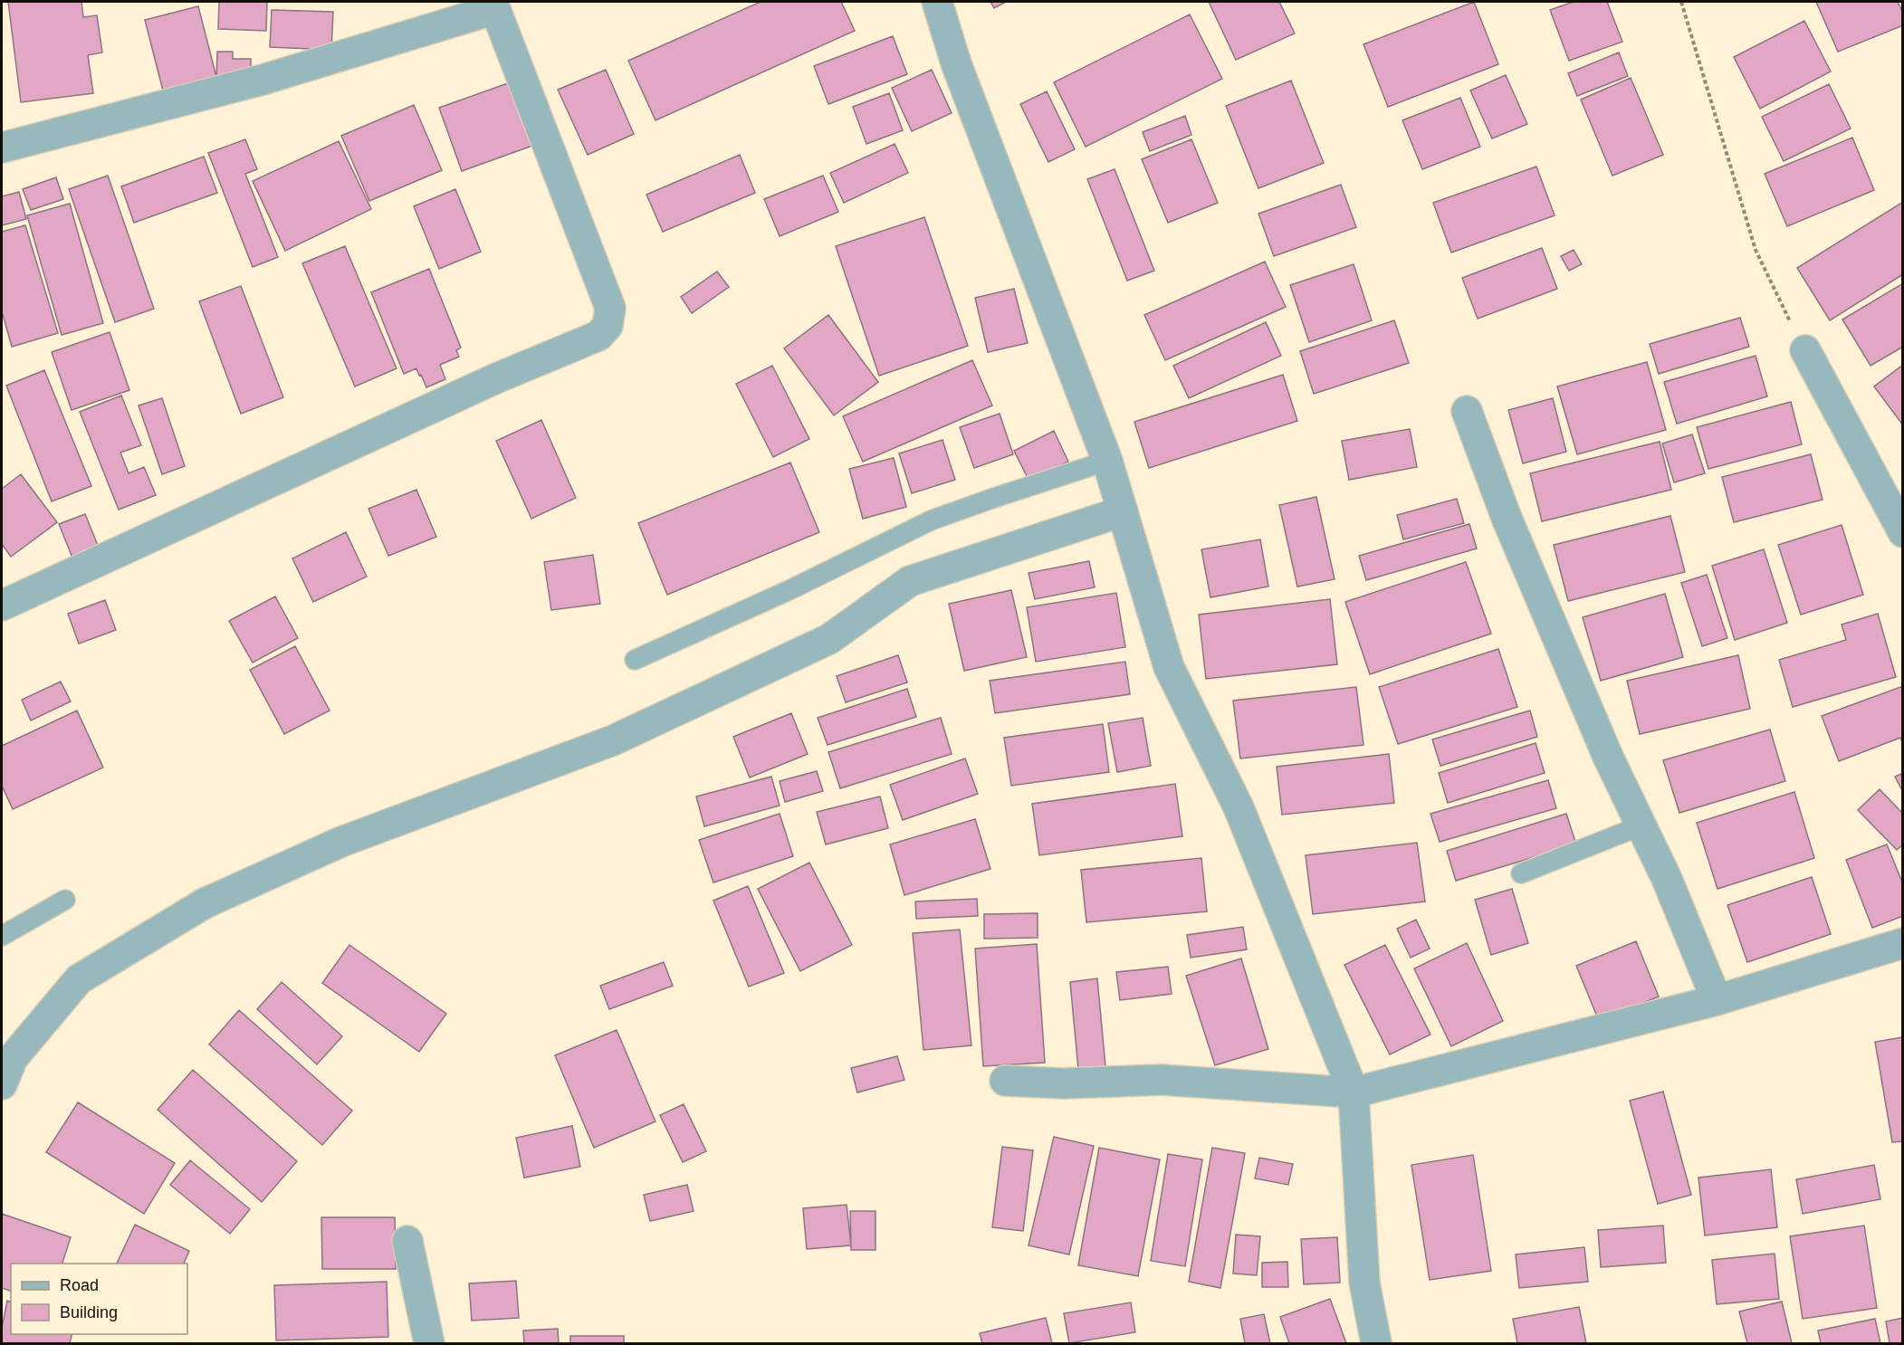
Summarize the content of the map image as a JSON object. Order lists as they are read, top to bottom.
{
  "legend": ["Road", "Building"]
}
